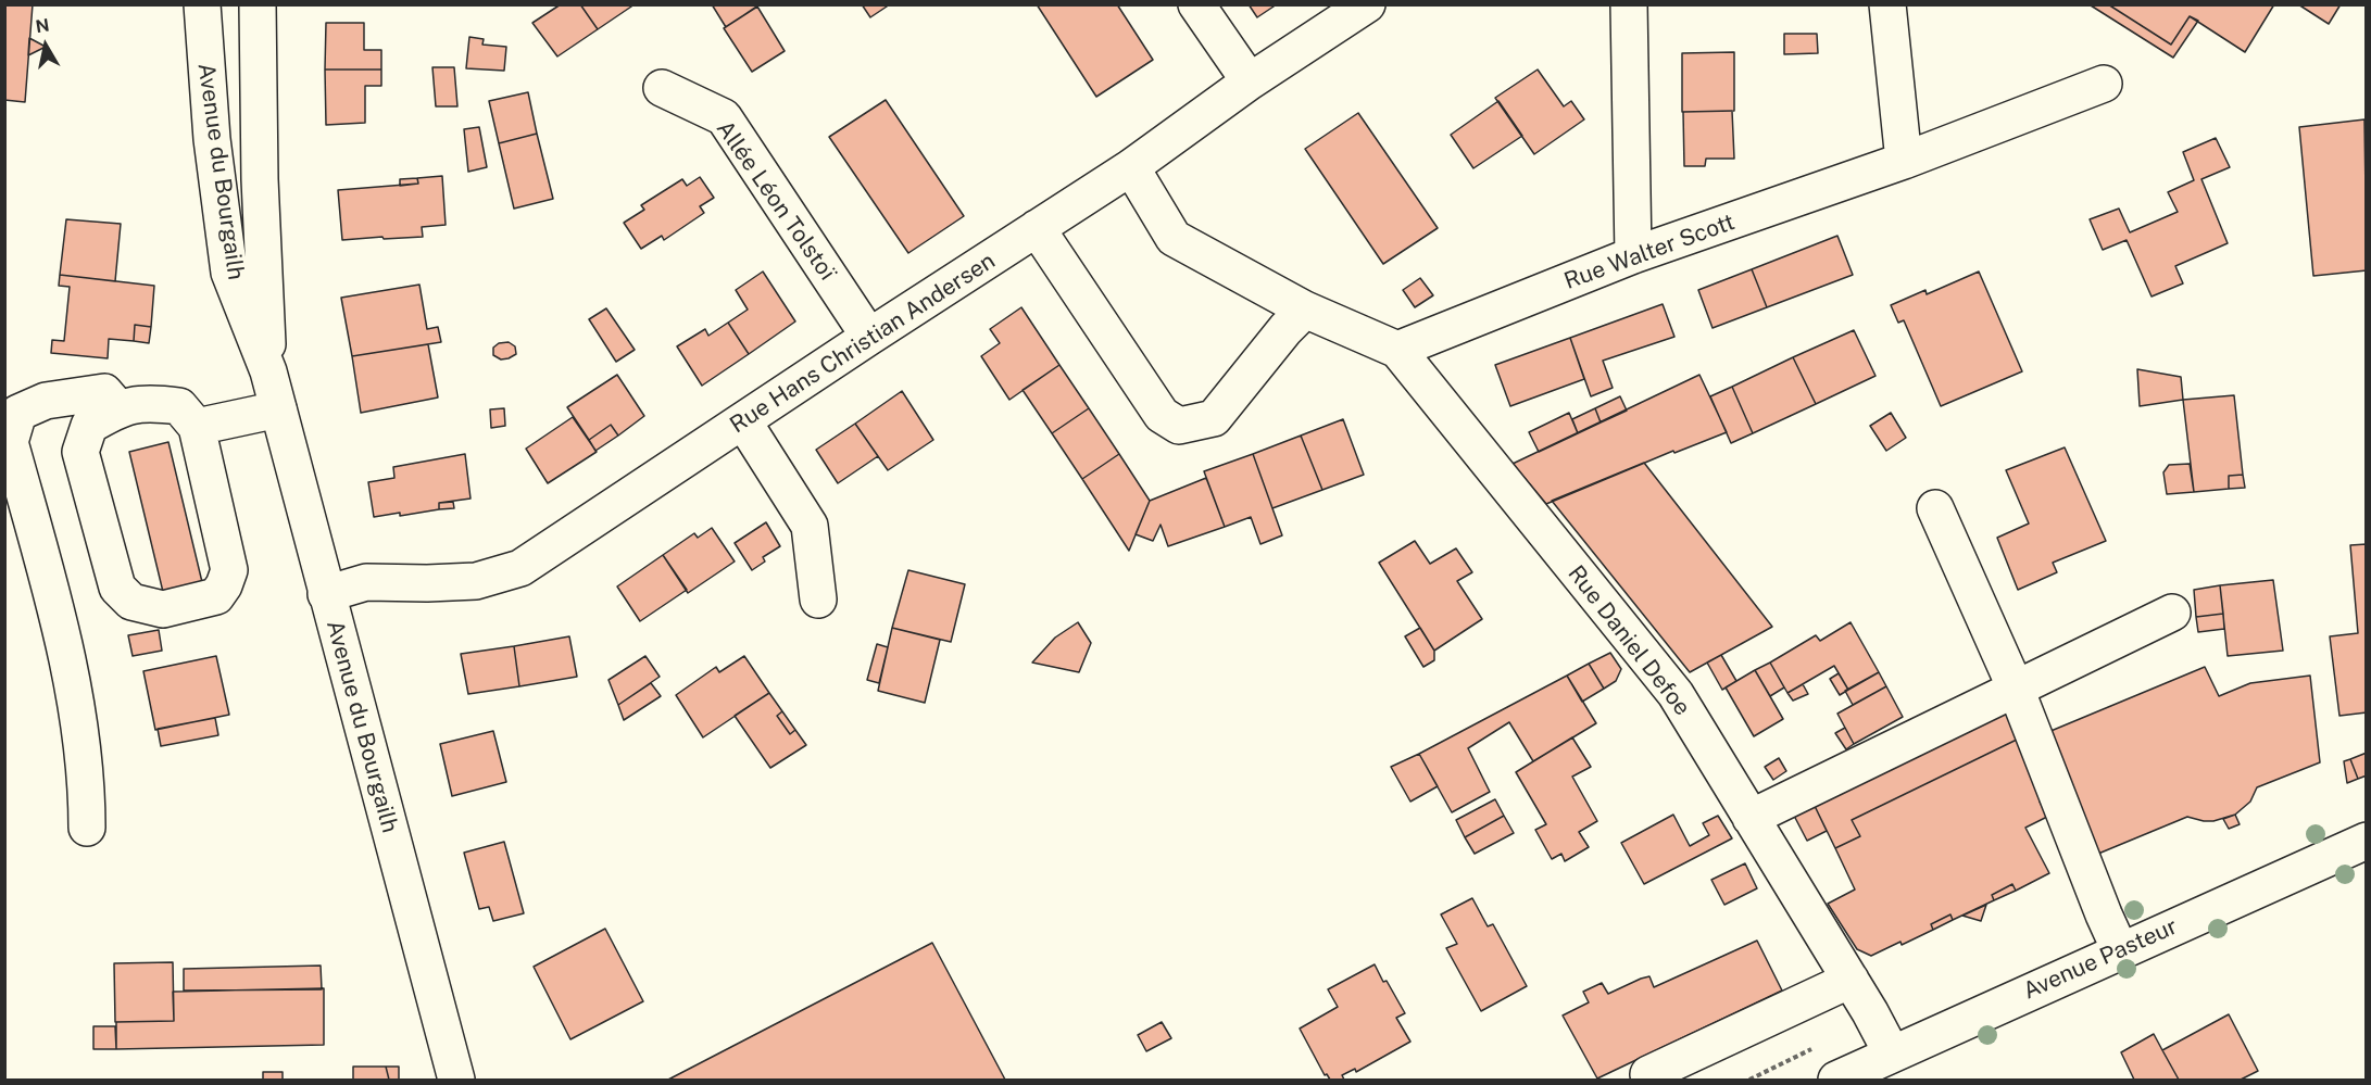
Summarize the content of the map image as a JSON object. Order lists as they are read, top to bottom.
{
  "streets": {
    "street": [
      "Avenue du Bourgailh",
      "Allée Léon Tolstoï",
      "Rue Walter Scott",
      "Rue Hans Christian Andersen",
      "Rue Daniel Defoe",
      "Avenue Pasteur"
    ]
  },
  "crossings": [
    ["Avenue du Bourgailh", "Rue Hans Christian Andersen"],
    ["Allée Léon Tolstoï", "Rue Hans Christian Andersen"],
    ["Rue Walter Scott", "Rue Daniel Defoe"],
    ["Rue Daniel Defoe", "Avenue Pasteur"]
  ],
  "north": "top"
}
